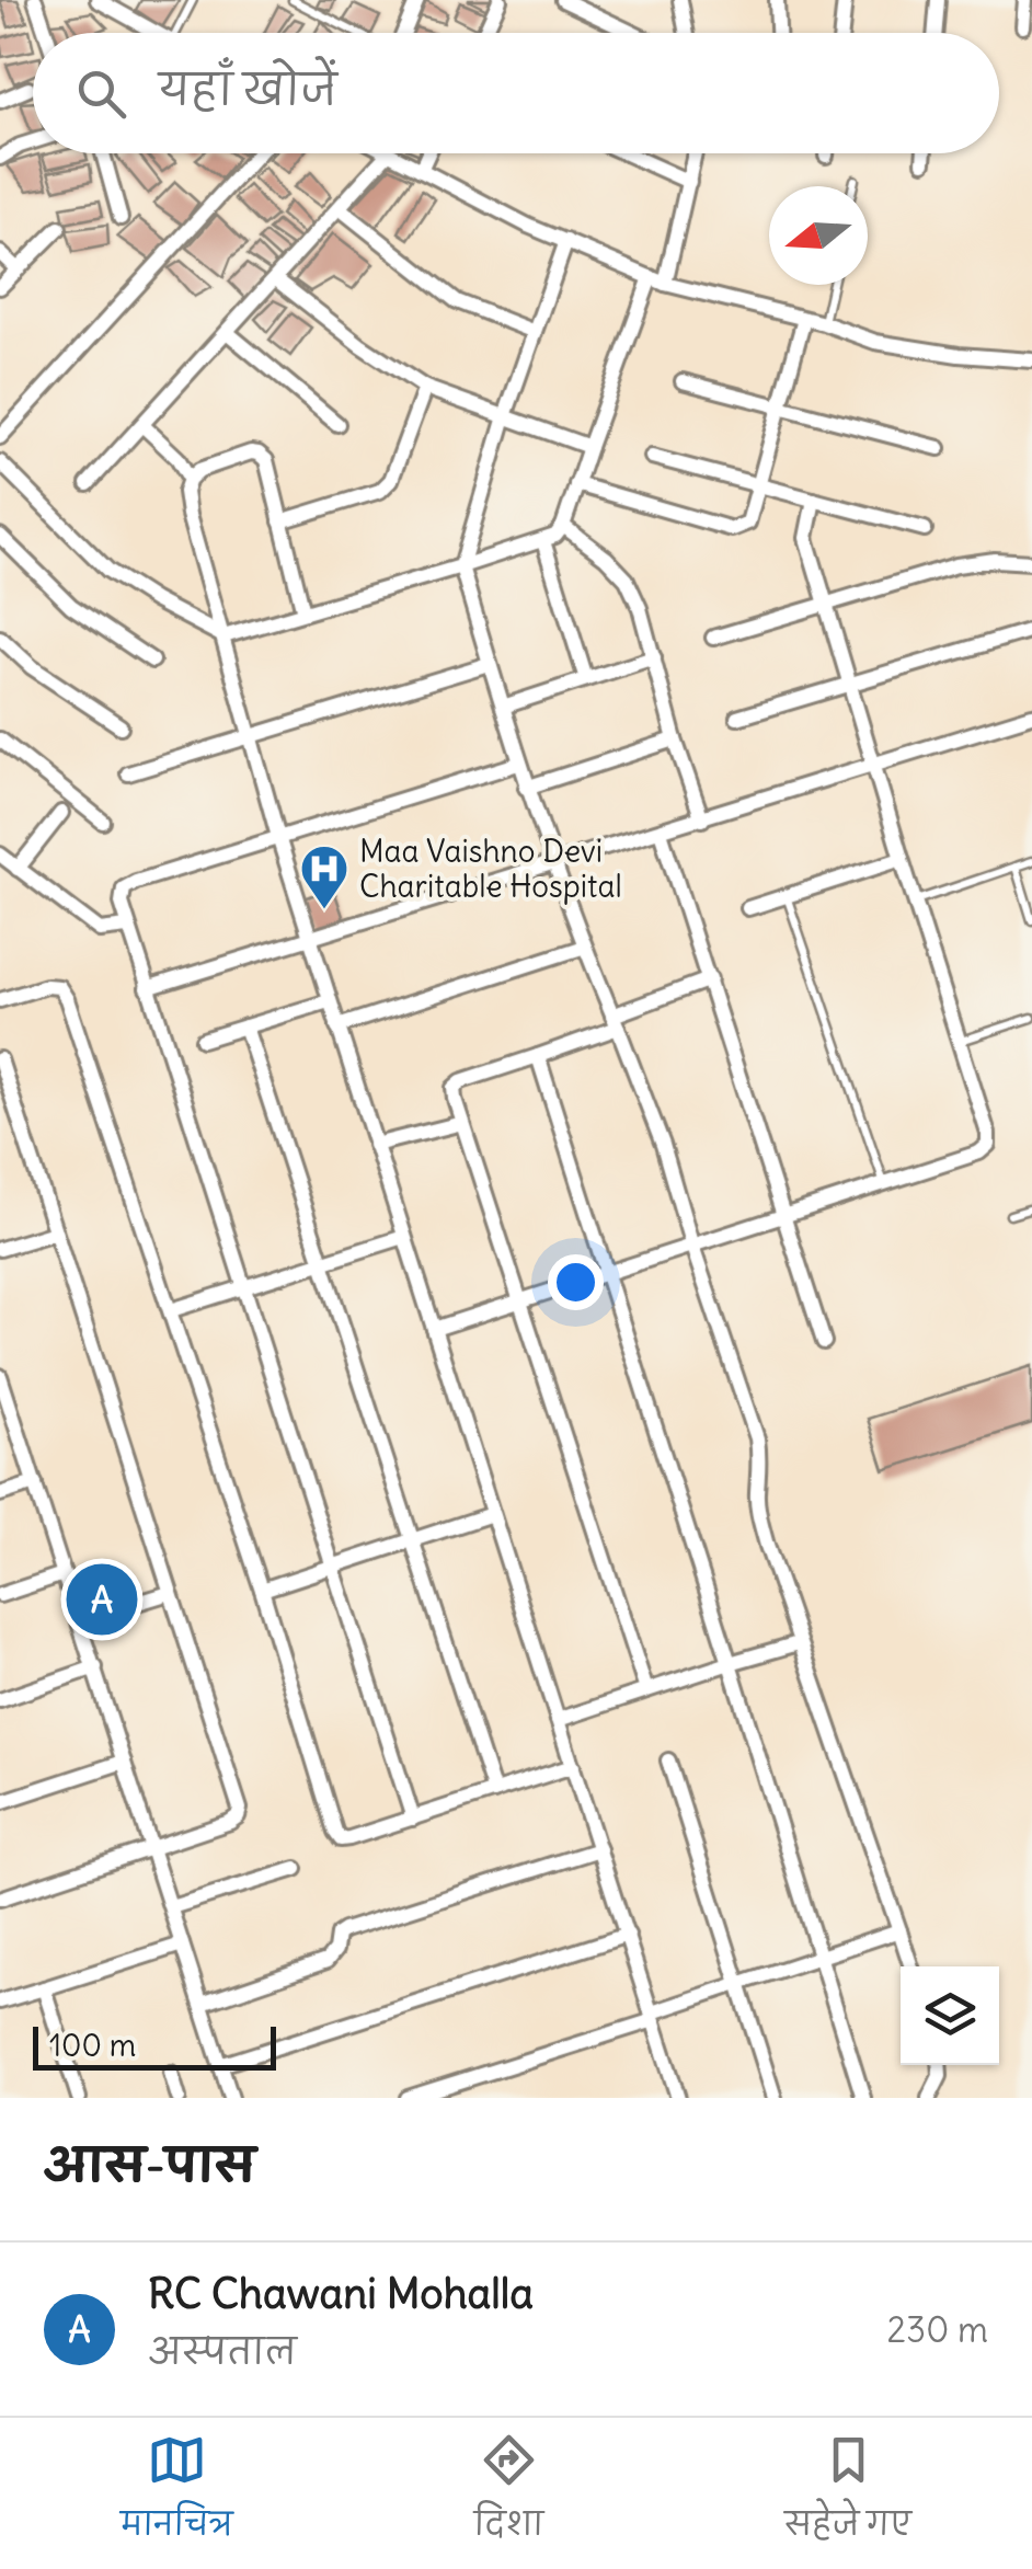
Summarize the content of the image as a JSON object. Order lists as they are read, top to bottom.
{
  "places": {
    "hospital": ["Maa Vaishno Devi Charitable Hospital"]
  },
  "scale_bar": "100 m",
  "north": "left",
  "page": {
    "search": "यहाँ खोजें",
    "pins": "A",
    "scale": "100 m",
    "heading": "आस-पास",
    "list": [
      {
        "mark": "A",
        "name": "RC Chawani Mohalla",
        "note": "अस्पताल",
        "value": "230 m"
      }
    ],
    "nav": ["मानचित्र", "दिशा", "सहेजे गए"]
  }
}
